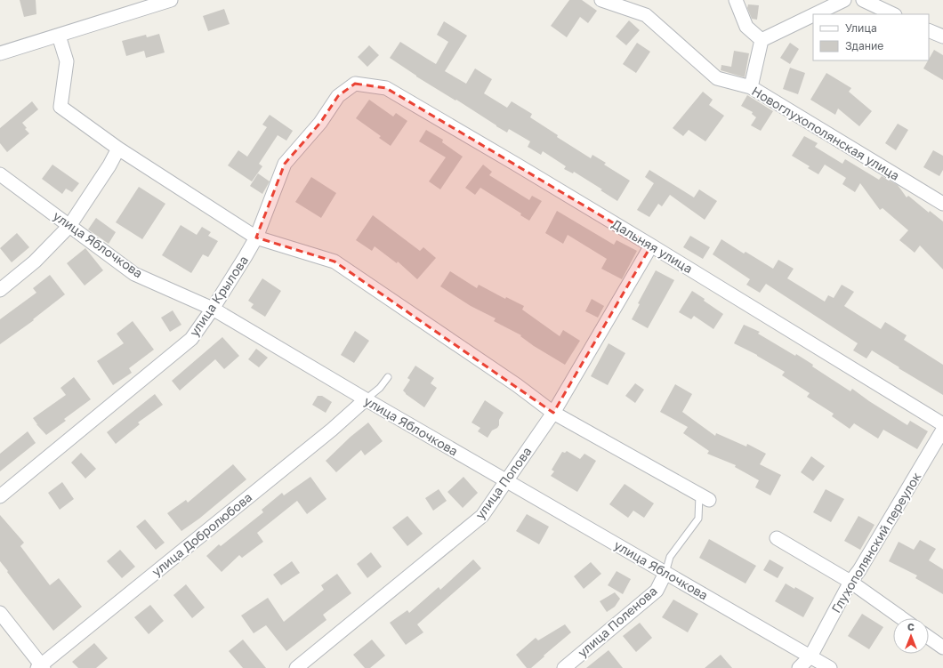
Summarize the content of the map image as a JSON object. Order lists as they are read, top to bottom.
{
  "streets": {
    "street": [
      "Новоглухополянская улица",
      "улица Яблочкова",
      "Дальняя улица",
      "улица Крылова",
      "улица Попова",
      "улица Добролюбова",
      "Глухополянский переулок",
      "улица Поленова"
    ]
  },
  "crossings": [
    ["улица Яблочкова", "улица Крылова"],
    ["улица Яблочкова", "улица Попова"],
    ["улица Яблочкова", "улица Добролюбова"],
    ["улица Яблочкова", "Глухополянский переулок"],
    ["улица Яблочкова", "улица Поленова"],
    ["Дальняя улица", "улица Крылова"],
    ["Дальняя улица", "улица Попова"]
  ],
  "legend": ["Улица", "Здание"],
  "north": "top"
}
